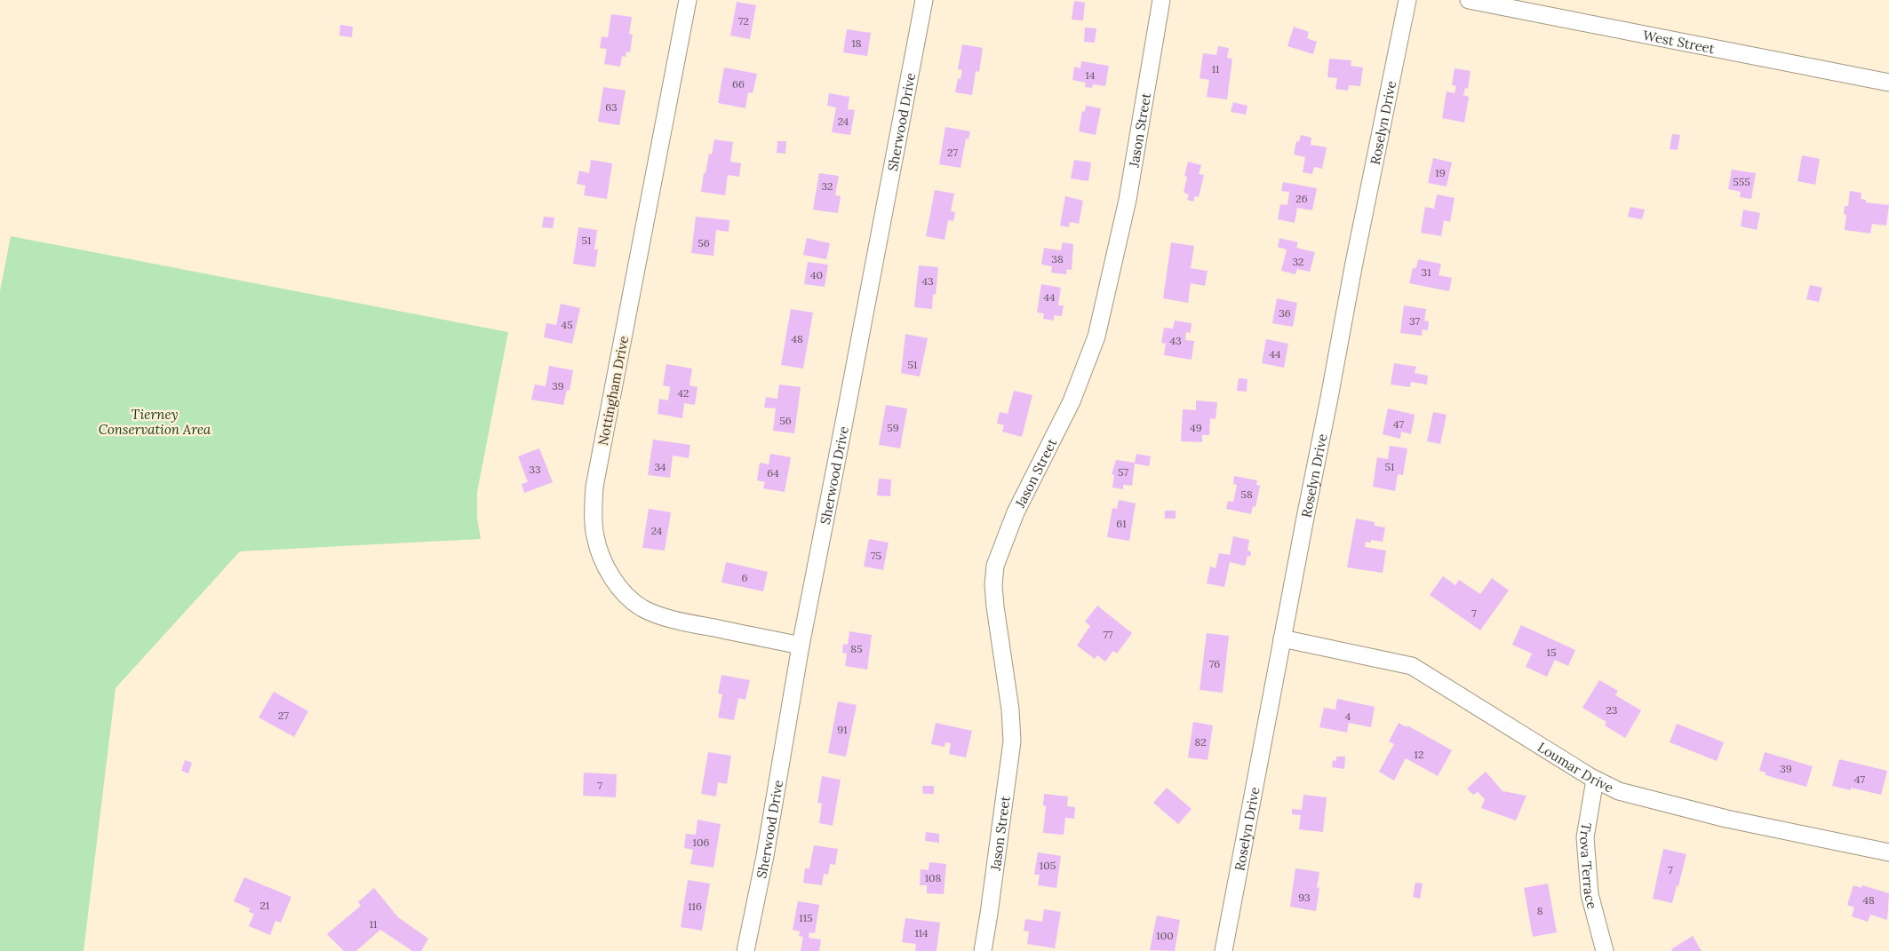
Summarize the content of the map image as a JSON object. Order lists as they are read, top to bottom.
{
  "streets": {
    "street": [
      "West Street",
      "Sherwood Drive",
      "Roselyn Drive",
      "Jason Street",
      "Nottingham Drive",
      "Loumar Drive",
      "Trova Terrace"
    ]
  },
  "crossings": [
    ["Sherwood Drive", "Nottingham Drive"],
    ["Roselyn Drive", "Loumar Drive"],
    ["Loumar Drive", "Trova Terrace"]
  ],
  "parks": ["Tierney Conservation Area"],
  "house_numbers": [
    "72",
    "18",
    "11",
    "14",
    "66",
    "63",
    "24",
    "27",
    "19",
    "555",
    "32",
    "26",
    "51",
    "56",
    "38",
    "32",
    "31",
    "40",
    "43",
    "44",
    "36",
    "37",
    "45",
    "48",
    "43",
    "44",
    "51",
    "39",
    "42",
    "56",
    "47",
    "59",
    "49",
    "34",
    "51",
    "33",
    "57",
    "64",
    "58",
    "61",
    "24",
    "75",
    "6",
    "7",
    "77",
    "85",
    "15",
    "76",
    "23",
    "27",
    "4",
    "91",
    "82",
    "12",
    "39",
    "47",
    "7",
    "106",
    "105",
    "7",
    "108",
    "93",
    "48",
    "21",
    "116",
    "8",
    "115",
    "11",
    "114",
    "100"
  ]
}
